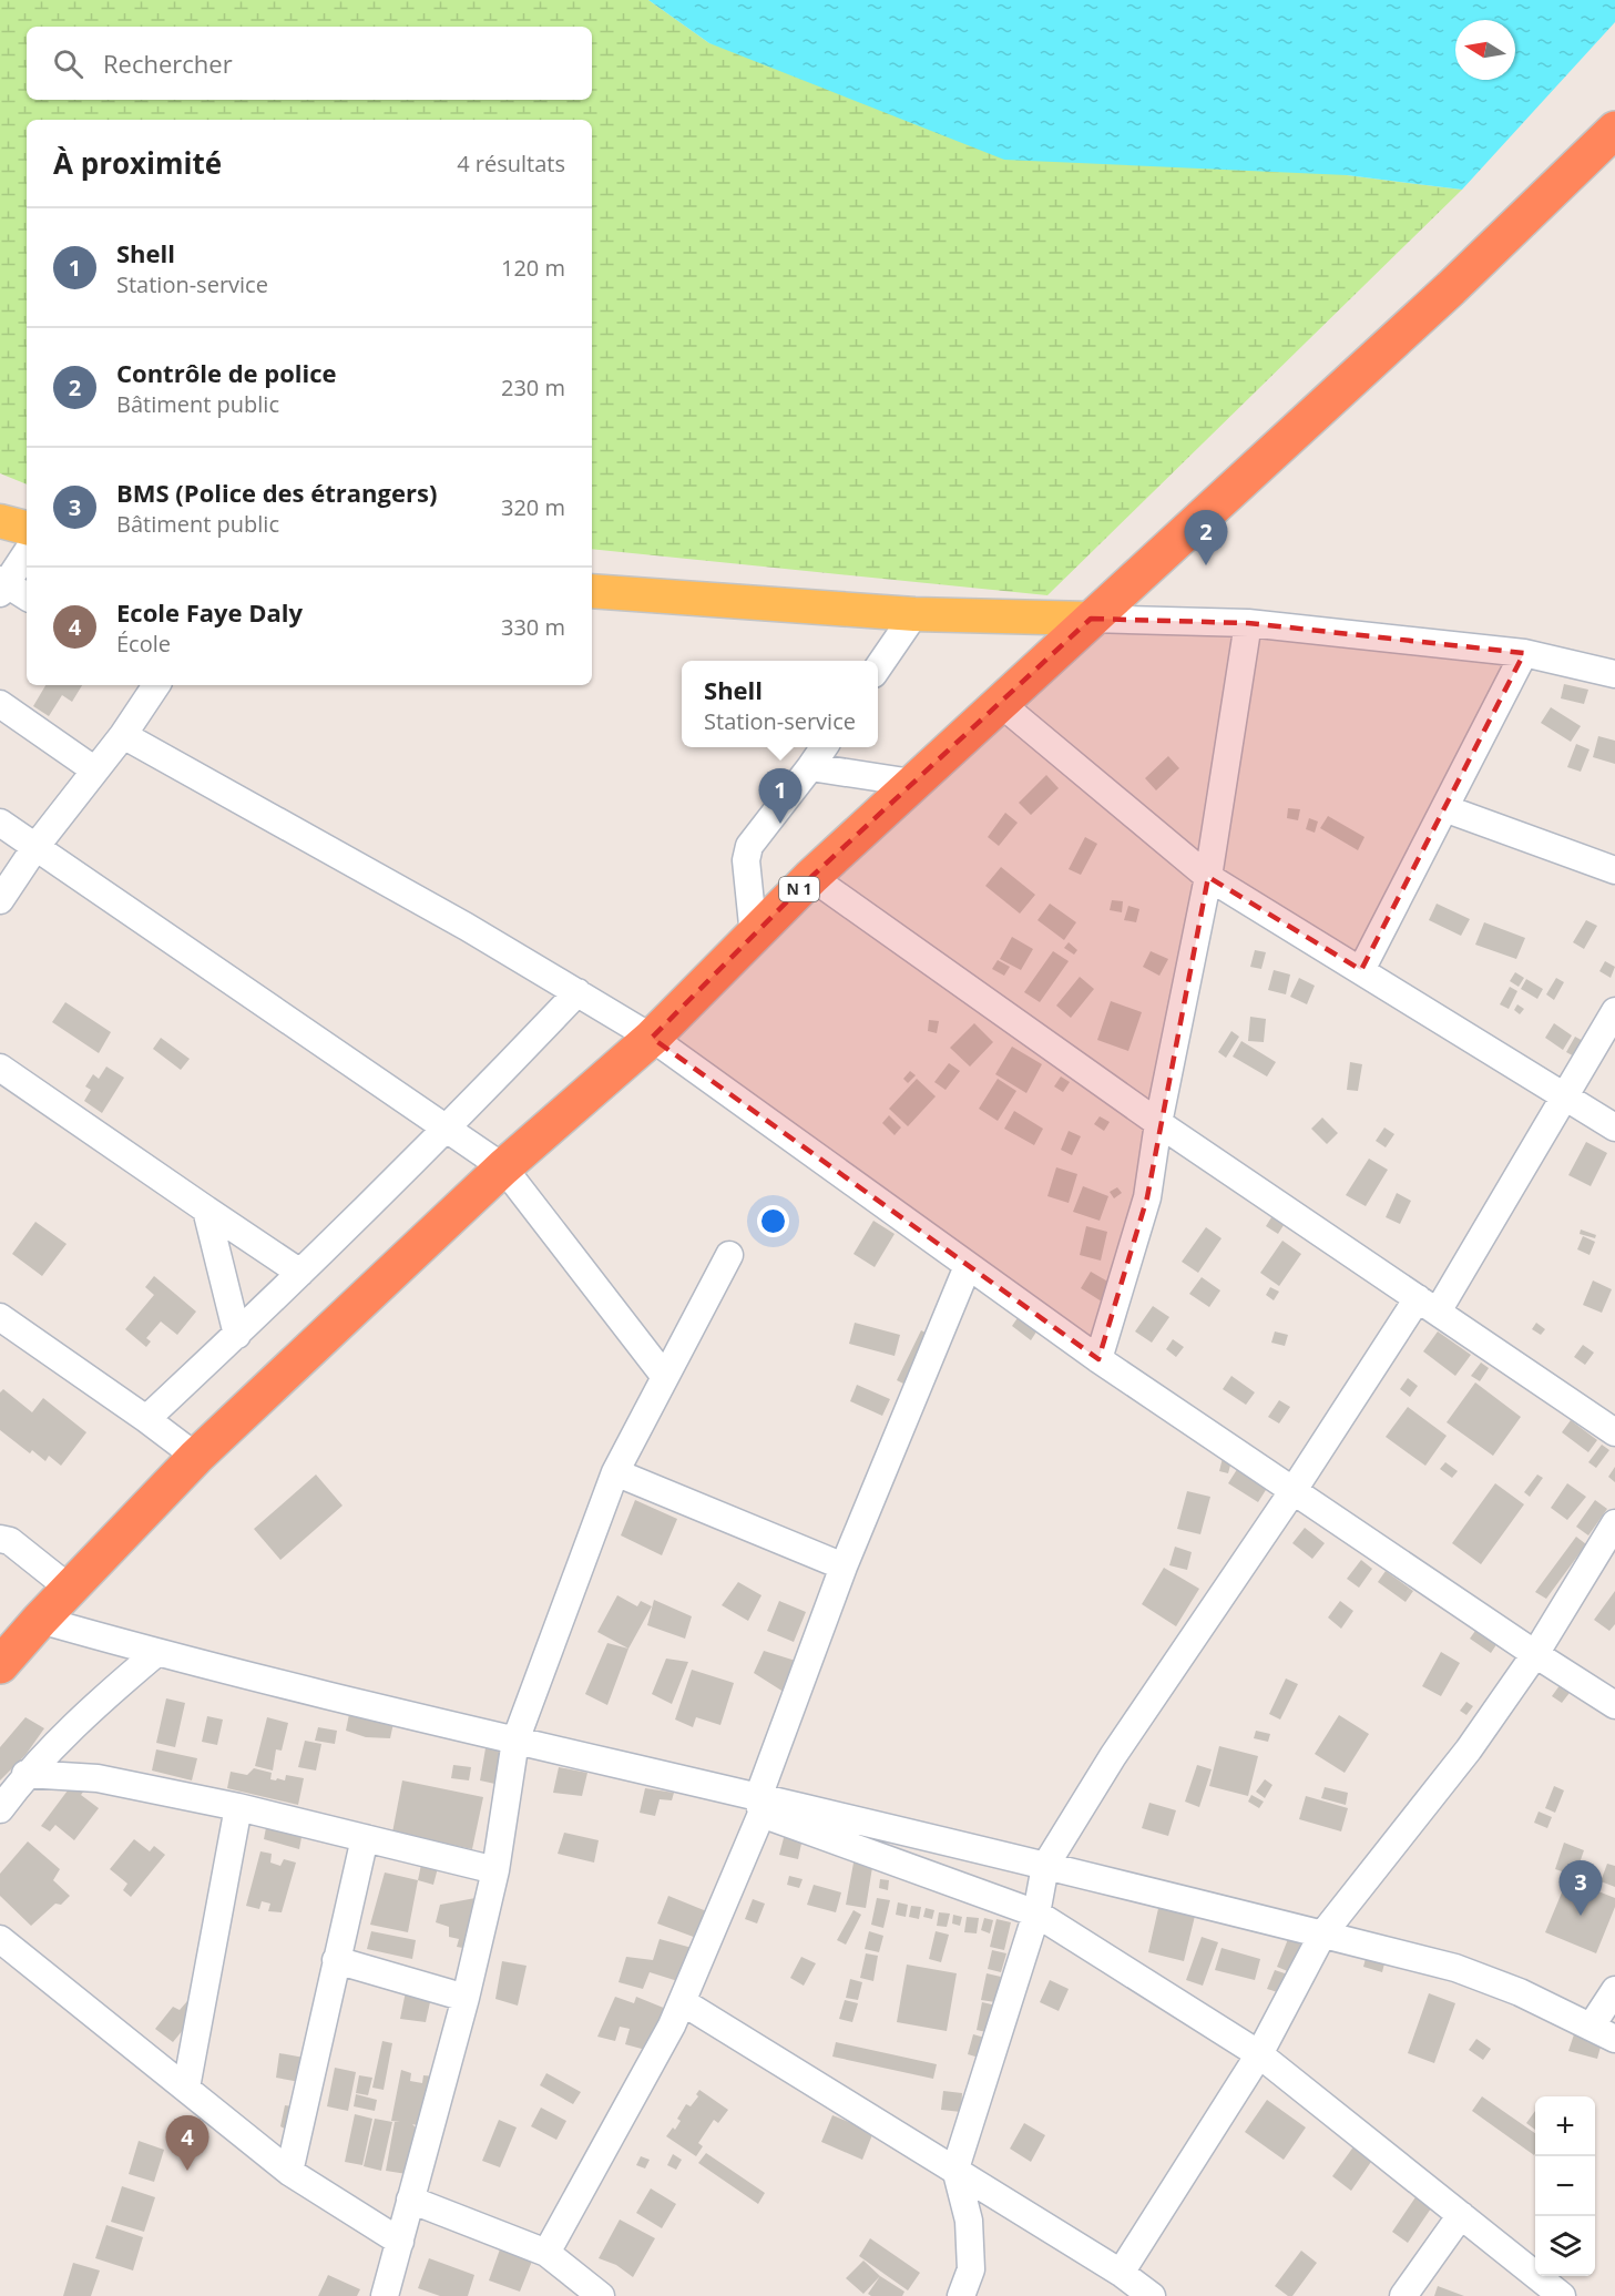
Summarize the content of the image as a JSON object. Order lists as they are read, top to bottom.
{
  "streets": {
    "highway": ["N 1"]
  },
  "north": "left",
  "page": {
    "search": "Rechercher",
    "heading": ["À proximité", "4 résultats"],
    "list": [
      {
        "mark": "1",
        "name": "Shell",
        "note": "Station-service",
        "value": "120 m"
      },
      {
        "mark": "2",
        "name": "Contrôle de police",
        "note": "Bâtiment public",
        "value": "230 m"
      },
      {
        "mark": "3",
        "name": "BMS (Police des étrangers)",
        "note": "Bâtiment public",
        "value": "320 m"
      },
      {
        "mark": "4",
        "name": "Ecole Faye Daly",
        "note": "École",
        "value": "330 m"
      }
    ],
    "pins": [
      "2",
      "1",
      "3",
      "4"
    ],
    "popup": ["Shell", "Station-service"],
    "map_buttons": ["+", "−"]
  }
}
